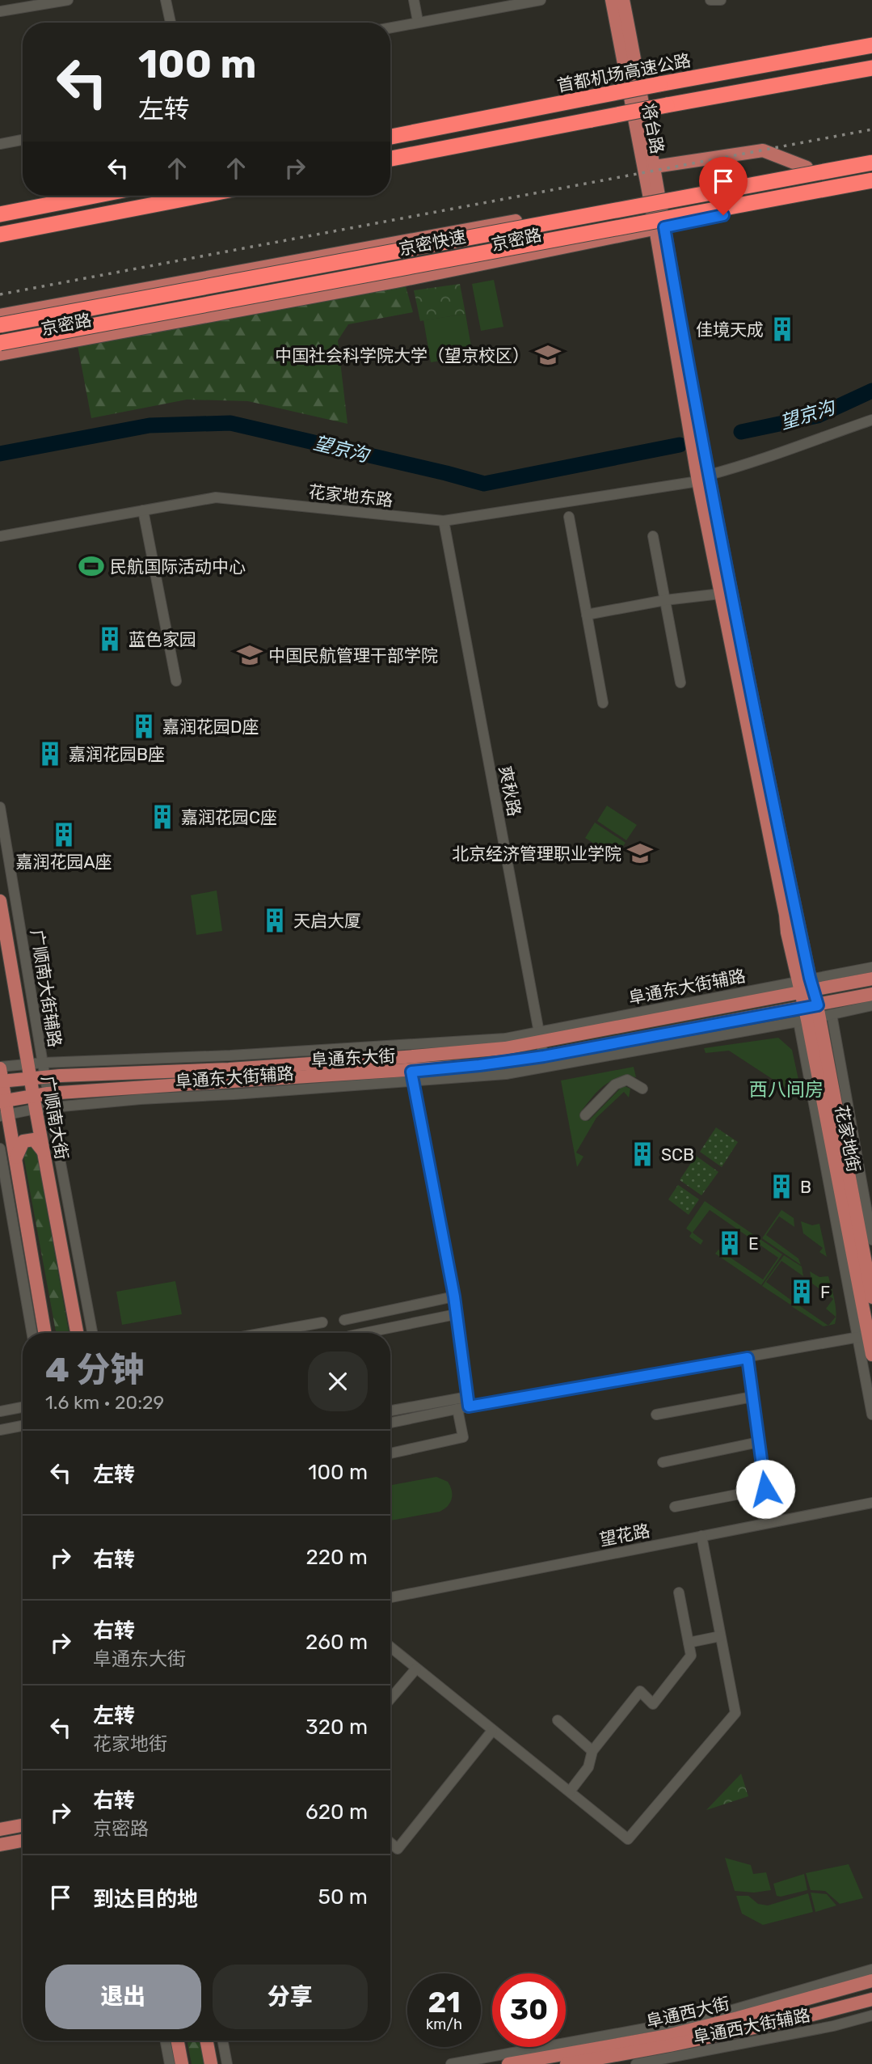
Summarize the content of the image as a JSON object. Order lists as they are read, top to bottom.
{
  "streets": {
    "highway": ["首都机场高速公路", "京密快速"],
    "main road": [
      "将台路",
      "京密路",
      "阜通东大街",
      "广顺南大街",
      "花家地街",
      "阜通西大街"
    ],
    "street": [
      "花家地东路",
      "爽秋路",
      "阜通东大街辅路",
      "广顺南大街辅路",
      "望花路",
      "阜通西大街辅路"
    ]
  },
  "crossings": [
    ["将台路", "京密路"],
    ["将台路", "花家地街"],
    ["京密路", "花家地街"],
    ["花家地东路", "爽秋路"],
    ["花家地东路", "花家地街"],
    ["爽秋路", "阜通东大街辅路"],
    ["爽秋路", "阜通东大街"],
    ["阜通东大街辅路", "广顺南大街辅路"],
    ["阜通东大街辅路", "阜通东大街"],
    ["阜通东大街辅路", "广顺南大街"],
    ["广顺南大街辅路", "阜通东大街"],
    ["阜通东大街", "广顺南大街"],
    ["阜通东大街", "花家地街"]
  ],
  "districts": ["西八间房"],
  "water": ["望京沟"],
  "places": {
    "building": [
      "佳境天成",
      "蓝色家园",
      "嘉润花园D座",
      "嘉润花园B座",
      "嘉润花园C座",
      "嘉润花园A座",
      "天启大厦",
      "SCB",
      "B",
      "E",
      "F"
    ],
    "school or university": ["中国社会科学院大学（望京校区）", "中国民航管理干部学院", "北京经济管理职业学院"],
    "sports": ["民航国际活动中心"]
  },
  "page": {
    "turn": ["100 m", "左转"],
    "heading": ["4 分钟", "1.6 km · 20:29"],
    "list": [
      {
        "name": "左转",
        "value": "100 m"
      },
      {
        "name": "右转",
        "value": "220 m"
      },
      {
        "name": "右转",
        "note": "阜通东大街",
        "value": "260 m"
      },
      {
        "name": "左转",
        "note": "花家地街",
        "value": "320 m"
      },
      {
        "name": "右转",
        "note": "京密路",
        "value": "620 m"
      },
      {
        "name": "到达目的地",
        "value": "50 m"
      }
    ],
    "buttons": ["退出", "分享"],
    "speed": "21 km/h",
    "limit": "30"
  }
}
